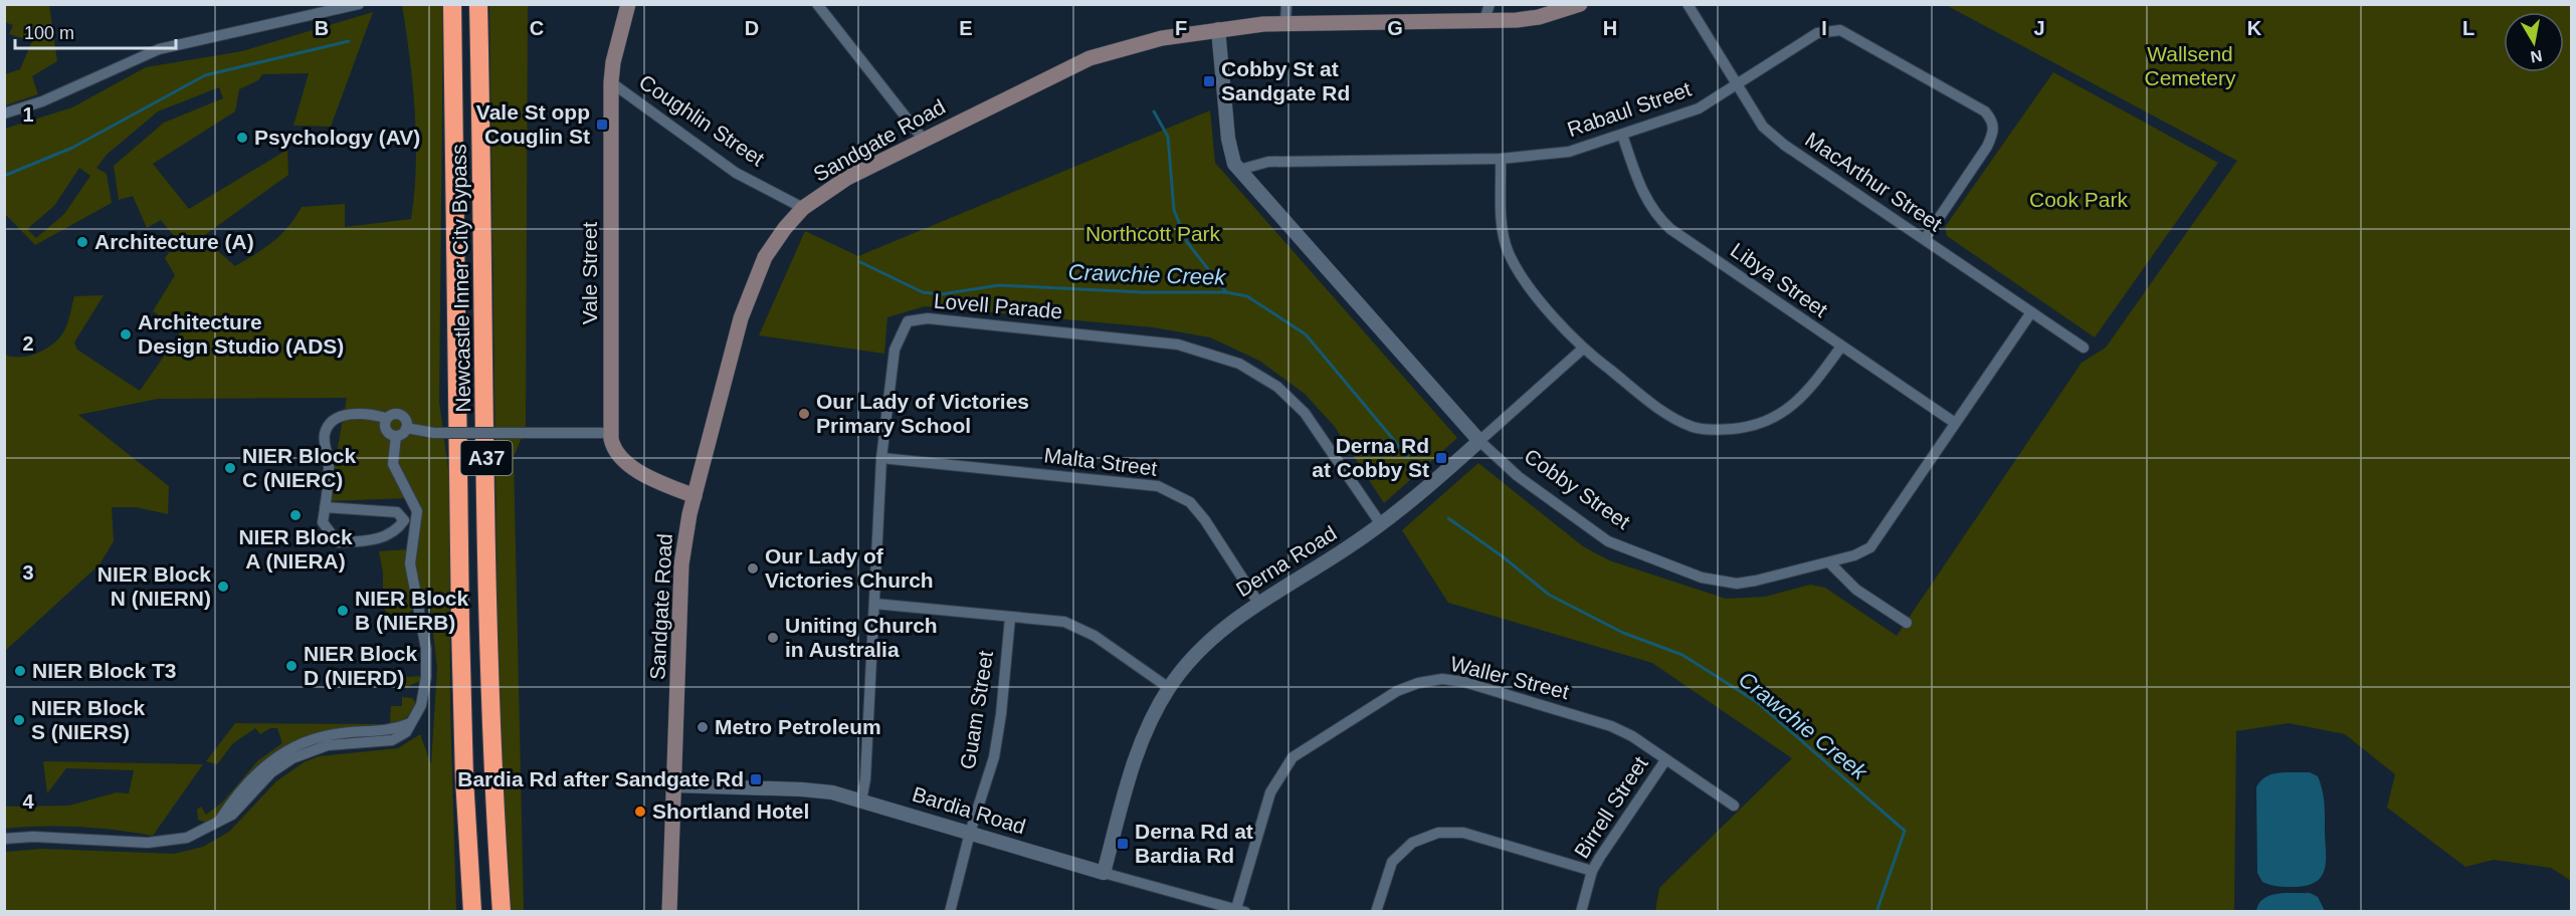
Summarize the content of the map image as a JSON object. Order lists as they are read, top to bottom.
{
  "streets": {
    "highway": ["Newcastle Inner City Bypass", "A37"],
    "main road": ["Sandgate Road", "Vale Street"],
    "street": [
      "Rabaul Street",
      "Coughlin Street",
      "MacArthur Street",
      "Libya Street",
      "Lovell Parade",
      "Malta Street",
      "Cobby Street",
      "Derna Road",
      "Waller Street",
      "Guam Street",
      "Birrell Street",
      "Bardia Road"
    ]
  },
  "crossings": [
    ["Rabaul Street", "MacArthur Street"],
    ["Rabaul Street", "Libya Street"],
    ["Rabaul Street", "Cobby Street"],
    ["Coughlin Street", "Sandgate Road"],
    ["Coughlin Street", "Vale Street"],
    ["Sandgate Road", "Vale Street"],
    ["Sandgate Road", "Cobby Street"],
    ["Sandgate Road", "Bardia Road"],
    ["MacArthur Street", "Cobby Street"],
    ["Libya Street", "Cobby Street"],
    ["Lovell Parade", "Malta Street"],
    ["Lovell Parade", "Derna Road"],
    ["Lovell Parade", "Bardia Road"],
    ["Malta Street", "Derna Road"],
    ["Cobby Street", "Derna Road"],
    ["Derna Road", "Bardia Road"],
    ["Waller Street", "Birrell Street"],
    ["Waller Street", "Bardia Road"],
    ["Guam Street", "Bardia Road"]
  ],
  "water": ["Crawchie Creek"],
  "parks": ["Wallsend Cemetery", "Cook Park", "Northcott Park"],
  "places": {
    "transit": [
      "Cobby St at Sandgate Rd",
      "Vale St opp Couglin St",
      "Derna Rd at Cobby St",
      "Bardia Rd after Sandgate Rd",
      "Derna Rd at Bardia Rd"
    ],
    "other": [
      "Psychology (AV)",
      "Architecture (A)",
      "Architecture Design Studio (ADS)",
      "Our Lady of Victories Primary School",
      "NIER Block C (NIERC)",
      "NIER Block A (NIERA)",
      "Our Lady of Victories Church",
      "NIER Block N (NIERN)",
      "NIER Block B (NIERB)",
      "Uniting Church in Australia",
      "NIER Block D (NIERD)",
      "NIER Block T3",
      "NIER Block S (NIERS)",
      "Metro Petroleum",
      "Shortland Hotel"
    ]
  },
  "scale_bar": "100 m",
  "north": "bottom",
  "grid": {
    "columns": [
      "B",
      "C",
      "D",
      "E",
      "F",
      "G",
      "H",
      "I",
      "J",
      "K",
      "L"
    ],
    "rows": [
      "1",
      "2",
      "3",
      "4"
    ]
  }
}
